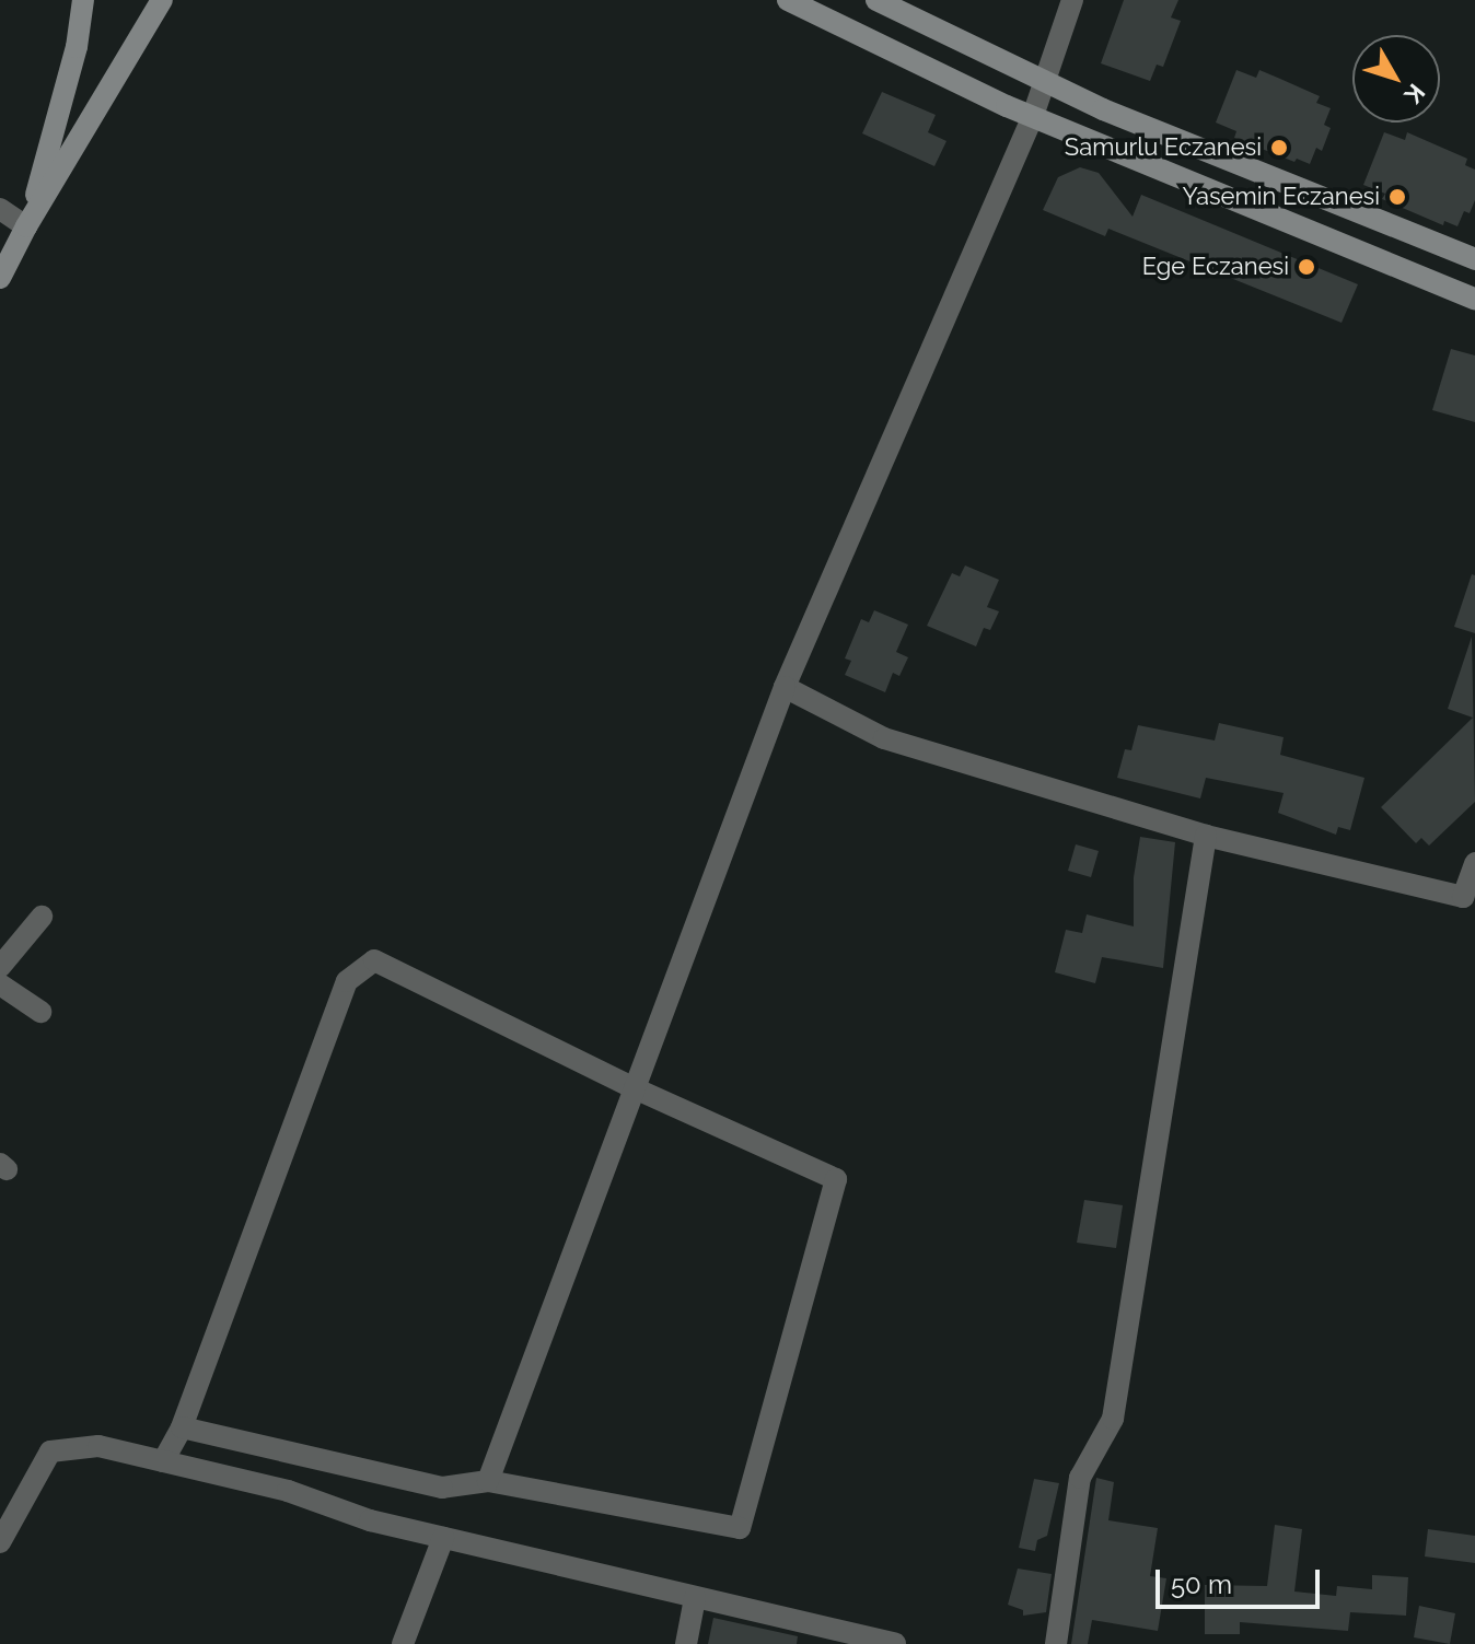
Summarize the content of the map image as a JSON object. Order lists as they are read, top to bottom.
{
  "places": ["Samurlu Eczanesi", "Yasemin Eczanesi", "Ege Eczanesi"],
  "scale_bar": "50 m",
  "north": "bottom right"
}
